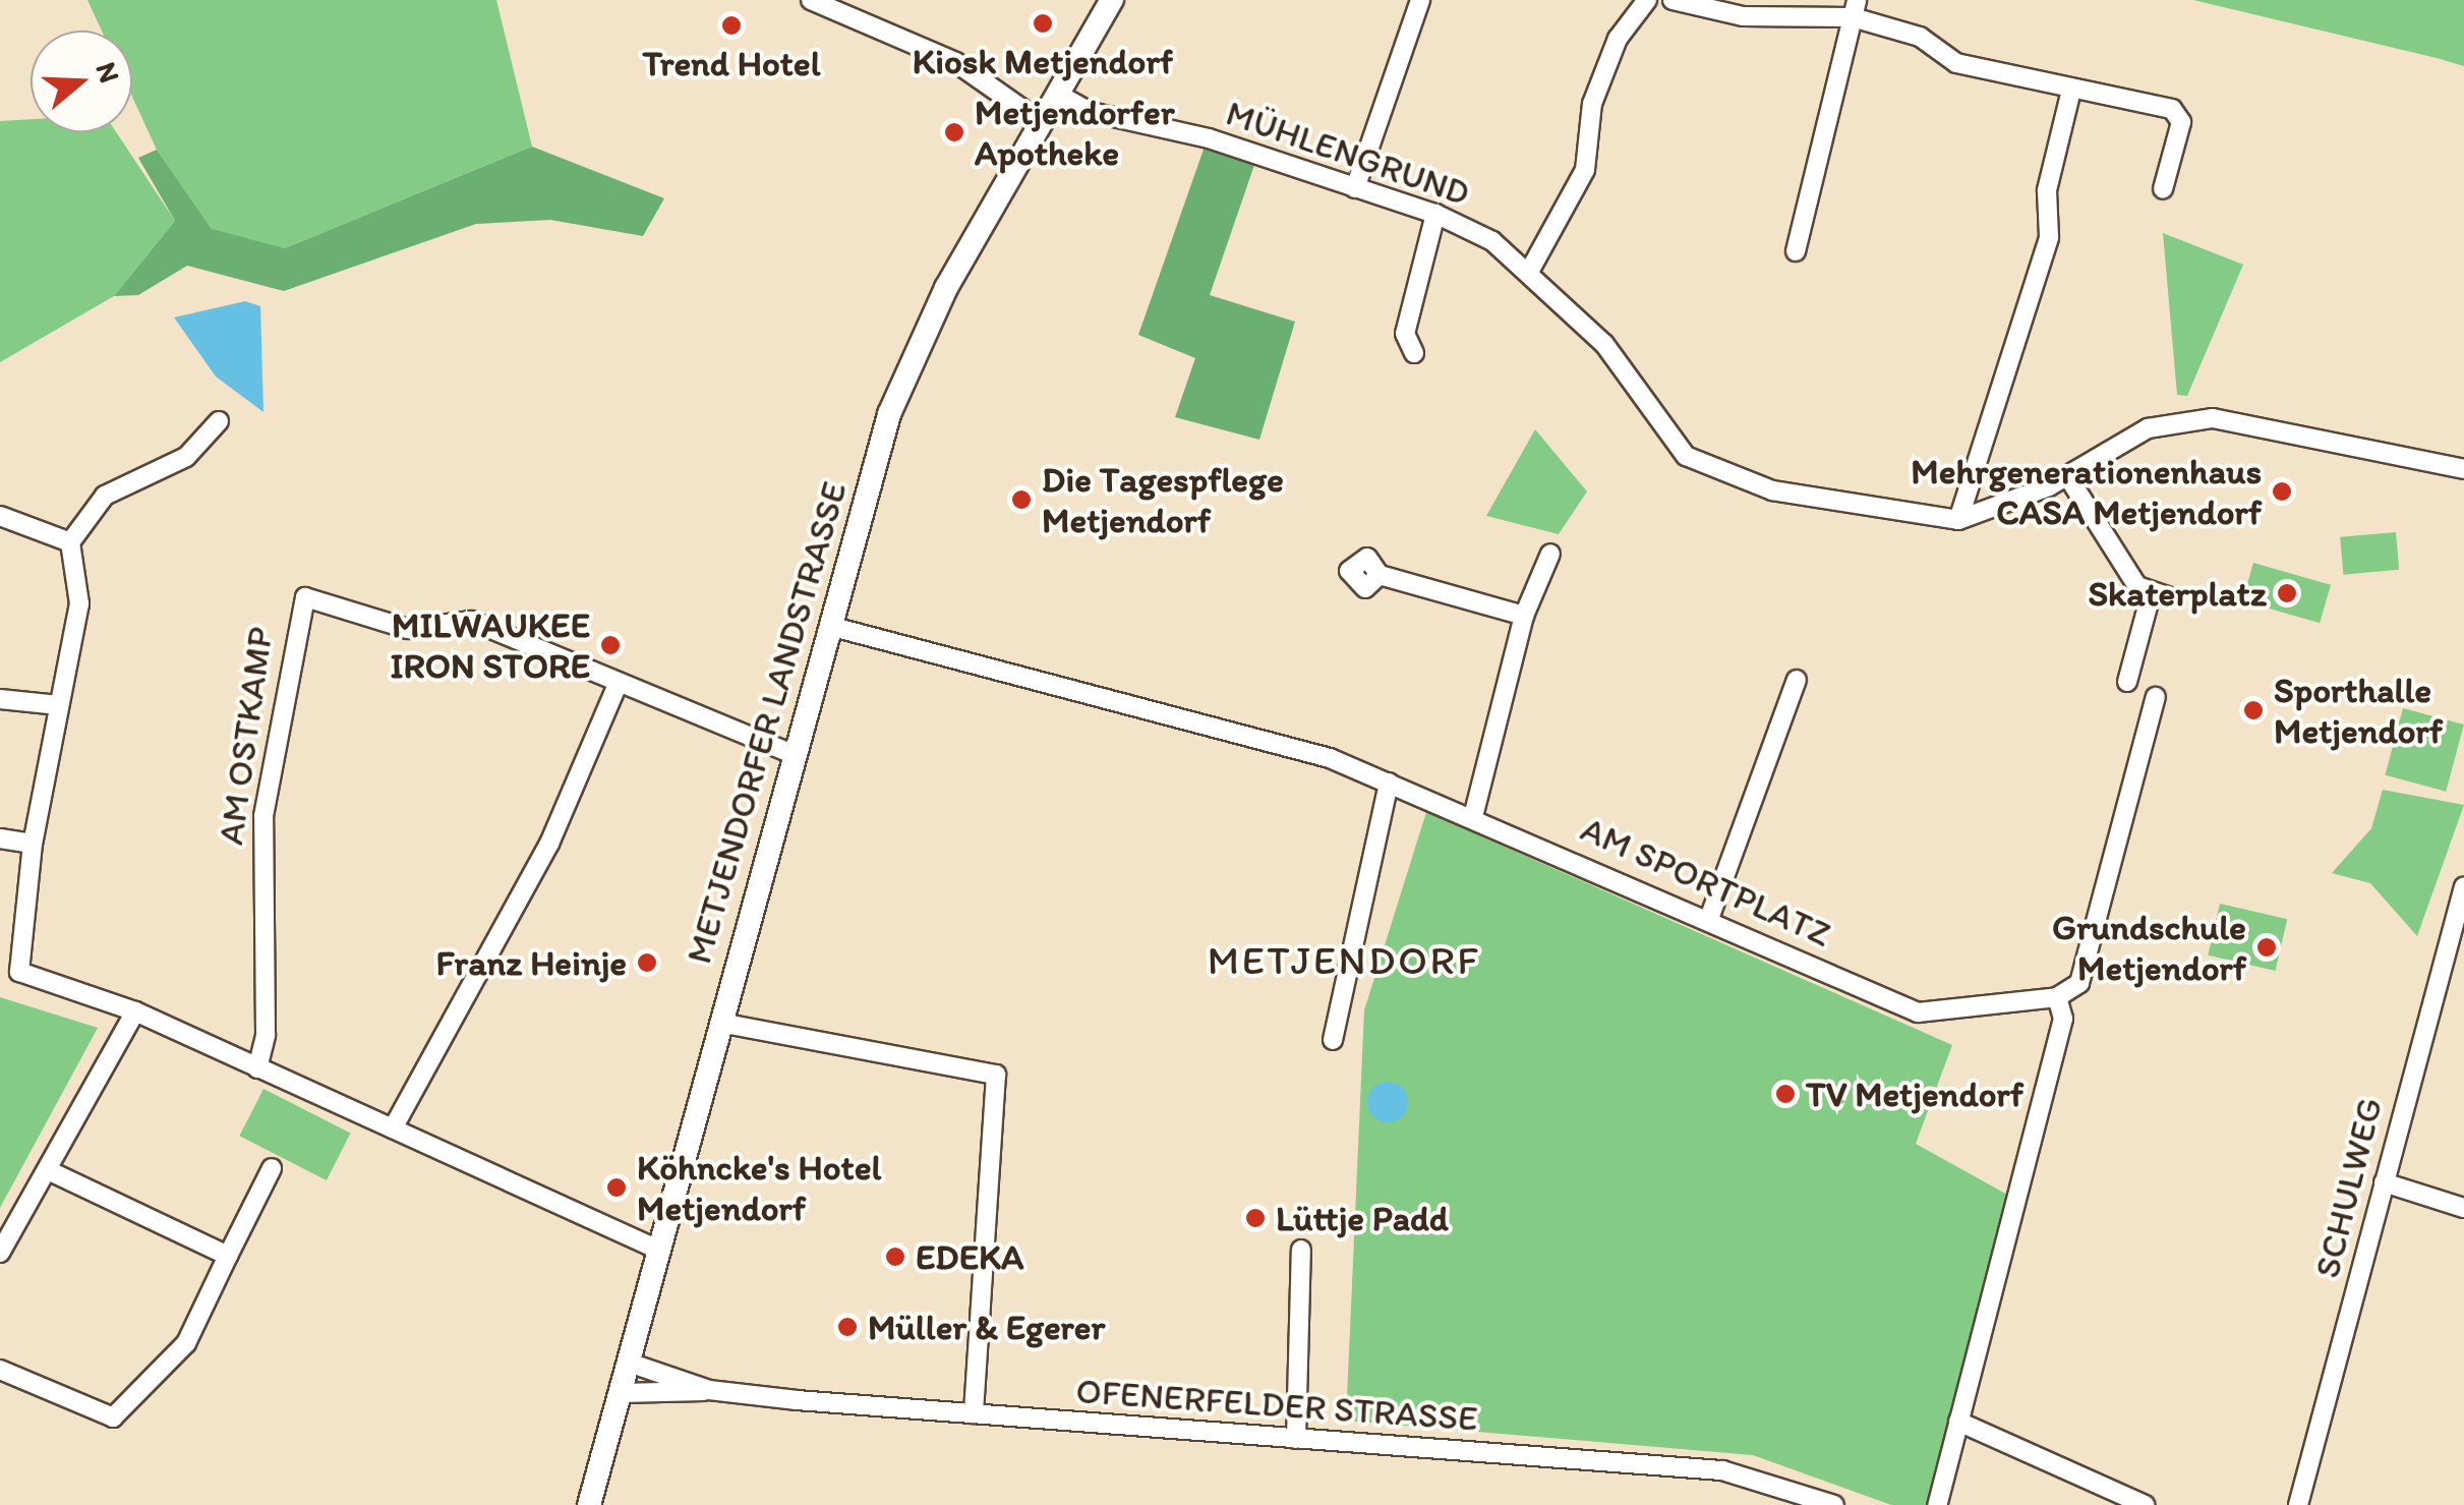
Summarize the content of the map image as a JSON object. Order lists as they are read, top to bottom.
{
  "streets": {
    "main road": ["METJENDORFER LANDSTRASSE"],
    "street": [
      "MÜHLENGRUND",
      "AM OSTKAMP",
      "AM SPORTPLATZ",
      "SCHULWEG",
      "OFENERFELDER STRASSE"
    ]
  },
  "crossings": [
    ["MÜHLENGRUND", "METJENDORFER LANDSTRASSE"],
    ["METJENDORFER LANDSTRASSE", "AM OSTKAMP"],
    ["METJENDORFER LANDSTRASSE", "AM SPORTPLATZ"],
    ["METJENDORFER LANDSTRASSE", "OFENERFELDER STRASSE"]
  ],
  "districts": ["METJENDORF"],
  "places": [
    "Kiosk Metjendorf",
    "Trend Hotel",
    "Metjendorfer Apotheke",
    "Mehrgenerationenhaus CASA Metjendorf",
    "Die Tagespflege Metjendorf",
    "Skaterplatz",
    "MILWAUKEE IRON STORE",
    "Sporthalle Metjendorf",
    "Grundschule Metjendorf",
    "Franz Heinje",
    "TV Metjendorf",
    "Köhncke's Hotel Metjendorf",
    "Lüttje Padd",
    "EDEKA",
    "Müller & Egerer"
  ],
  "north": "right"
}
